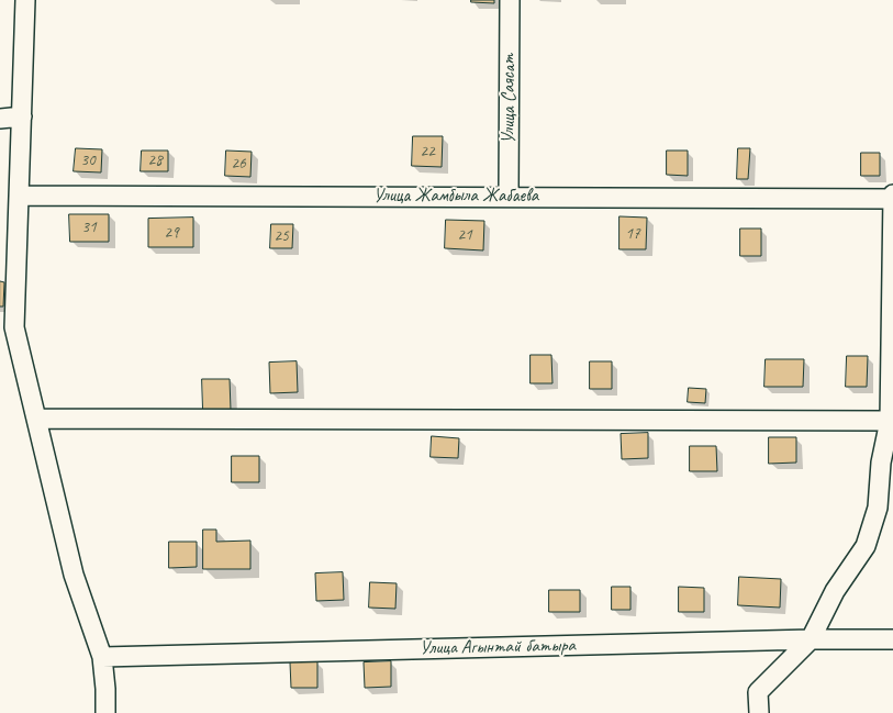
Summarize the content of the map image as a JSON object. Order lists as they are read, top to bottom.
{
  "streets": {
    "street": ["Улица Саясат", "Улица Жамбыла Жабаева", "Улица Агынтай батыра"]
  },
  "crossings": [
    ["Улица Саясат", "Улица Жамбыла Жабаева"]
  ],
  "house_numbers": [
    "22",
    "30",
    "28",
    "26",
    "31",
    "29",
    "17",
    "21",
    "25"
  ]
}
